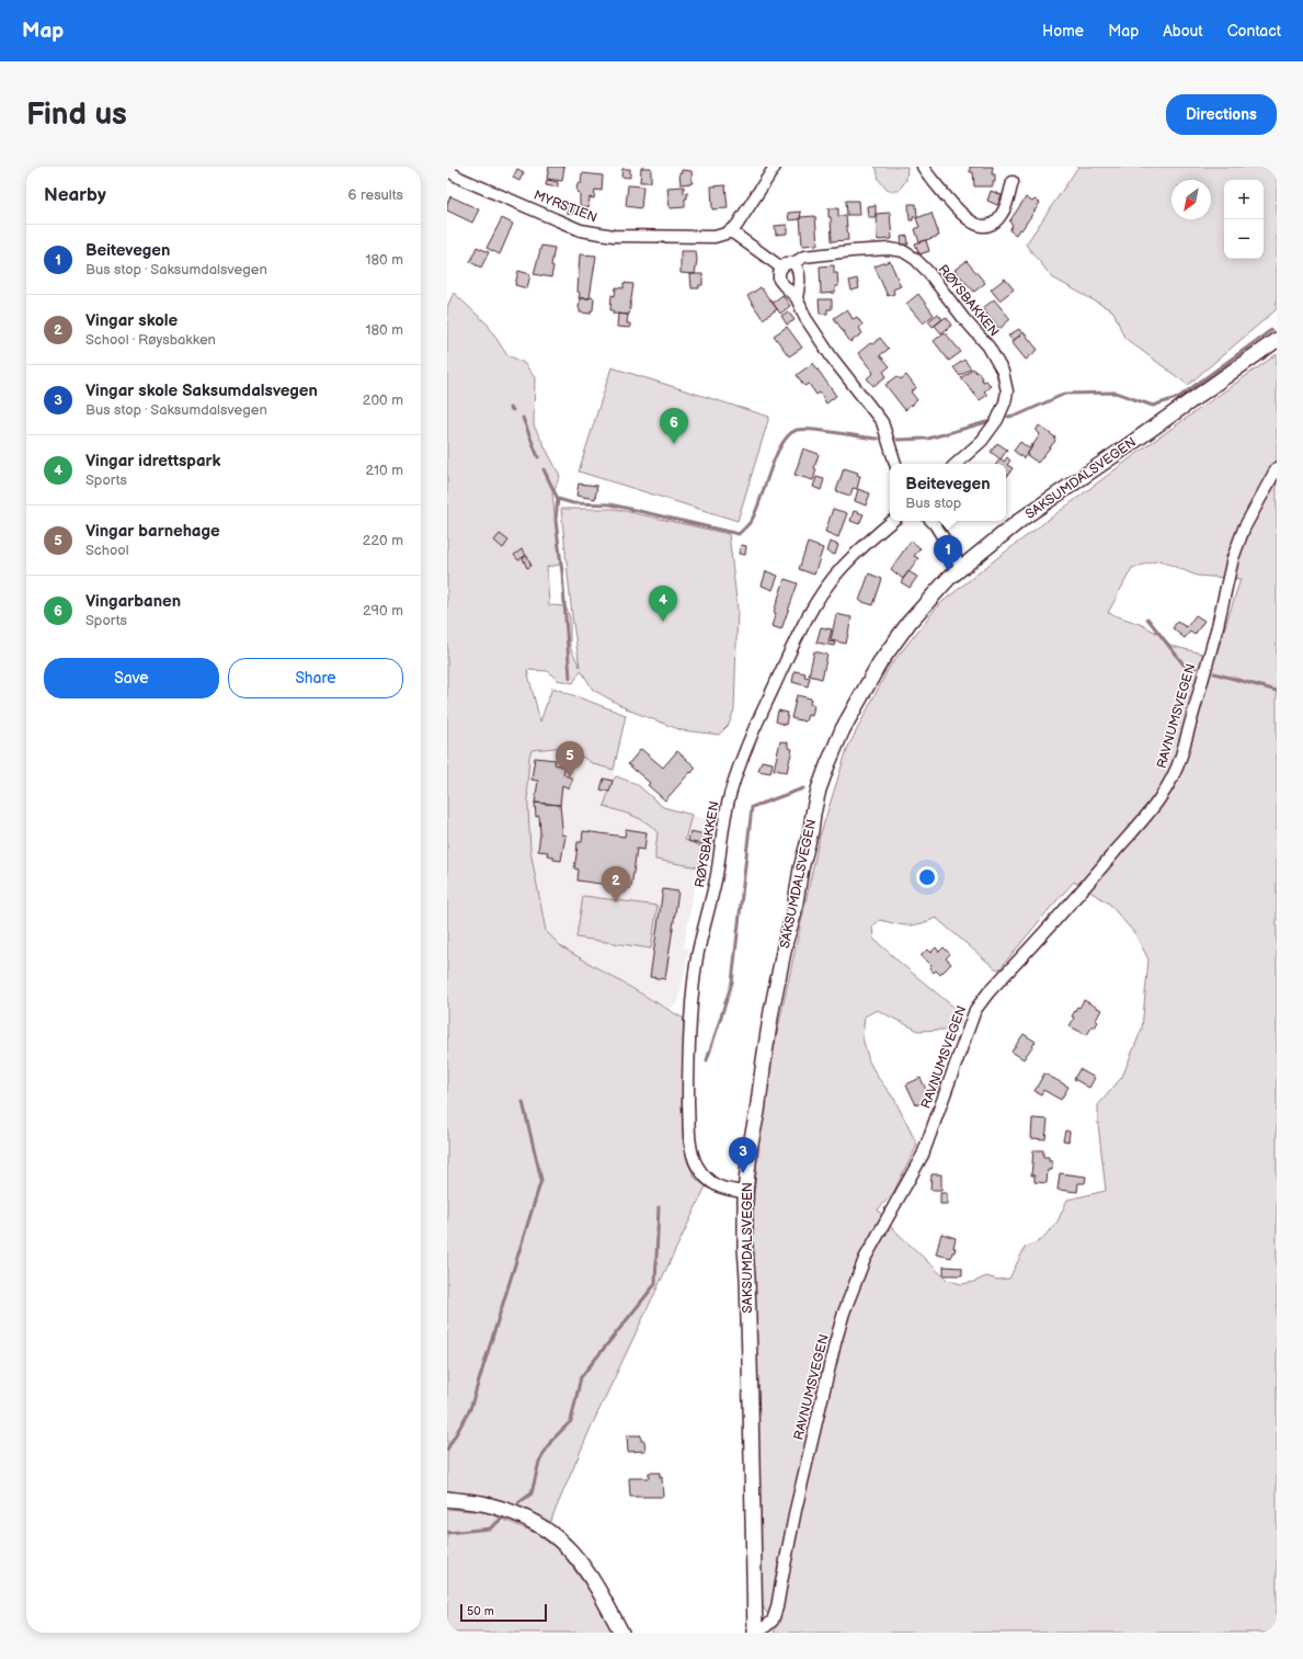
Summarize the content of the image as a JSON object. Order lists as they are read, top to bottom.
{
  "streets": {
    "main road": ["SAKSUMDALSVEGEN"],
    "street": ["MYRSTIEN", "RØYSBAKKEN", "RAVNUMSVEGEN"]
  },
  "crossings": [
    ["RØYSBAKKEN", "SAKSUMDALSVEGEN"],
    ["SAKSUMDALSVEGEN", "RAVNUMSVEGEN"]
  ],
  "scale_bar": "50 m",
  "north": "bottom left",
  "page": {
    "header": "Map",
    "nav": [
      "Home",
      "Map",
      "About",
      "Contact"
    ],
    "buttons": [
      "Directions",
      ["Save", "Share"]
    ],
    "title": "Find us",
    "heading": ["Nearby", "6 results"],
    "map_buttons": ["+", "−"],
    "list": [
      {
        "mark": "1",
        "name": "Beitevegen",
        "note": "Bus stop · Saksumdalsvegen",
        "value": "180 m"
      },
      {
        "mark": "2",
        "name": "Vingar skole",
        "note": "School · Røysbakken",
        "value": "180 m"
      },
      {
        "mark": "3",
        "name": "Vingar skole Saksumdalsvegen",
        "note": "Bus stop · Saksumdalsvegen",
        "value": "200 m"
      },
      {
        "mark": "4",
        "name": "Vingar idrettspark",
        "note": "Sports",
        "value": "210 m"
      },
      {
        "mark": "5",
        "name": "Vingar barnehage",
        "note": "School",
        "value": "220 m"
      },
      {
        "mark": "6",
        "name": "Vingarbanen",
        "note": "Sports",
        "value": "290 m"
      }
    ],
    "pins": [
      "6",
      "1",
      "4",
      "5",
      "2",
      "3"
    ],
    "popup": ["Beitevegen", "Bus stop"],
    "scale": "50 m"
  }
}
